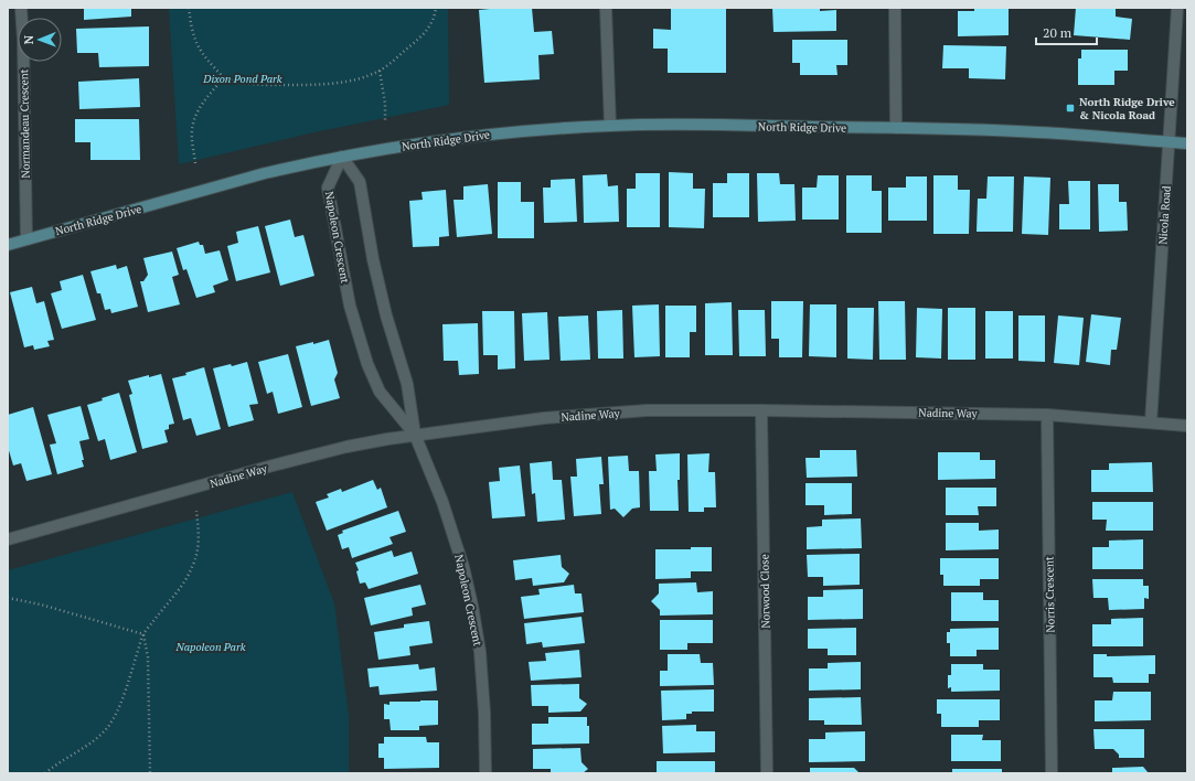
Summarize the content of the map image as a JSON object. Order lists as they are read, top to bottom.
{
  "streets": {
    "street": [
      "Normandeau Crescent",
      "North Ridge Drive",
      "Nicola Road",
      "Napoleon Crescent",
      "Nadine Way",
      "Norwood Close",
      "Norris Crescent"
    ]
  },
  "crossings": [
    ["Normandeau Crescent", "North Ridge Drive"],
    ["North Ridge Drive", "Nicola Road"],
    ["North Ridge Drive", "Napoleon Crescent"],
    ["Nicola Road", "Nadine Way"],
    ["Napoleon Crescent", "Nadine Way"],
    ["Nadine Way", "Norwood Close"],
    ["Nadine Way", "Norris Crescent"]
  ],
  "parks": ["Dixon Pond Park", "Napoleon Park"],
  "places": {
    "transit": ["North Ridge Drive & Nicola Road"]
  },
  "scale_bar": "20 m",
  "north": "left"
}
